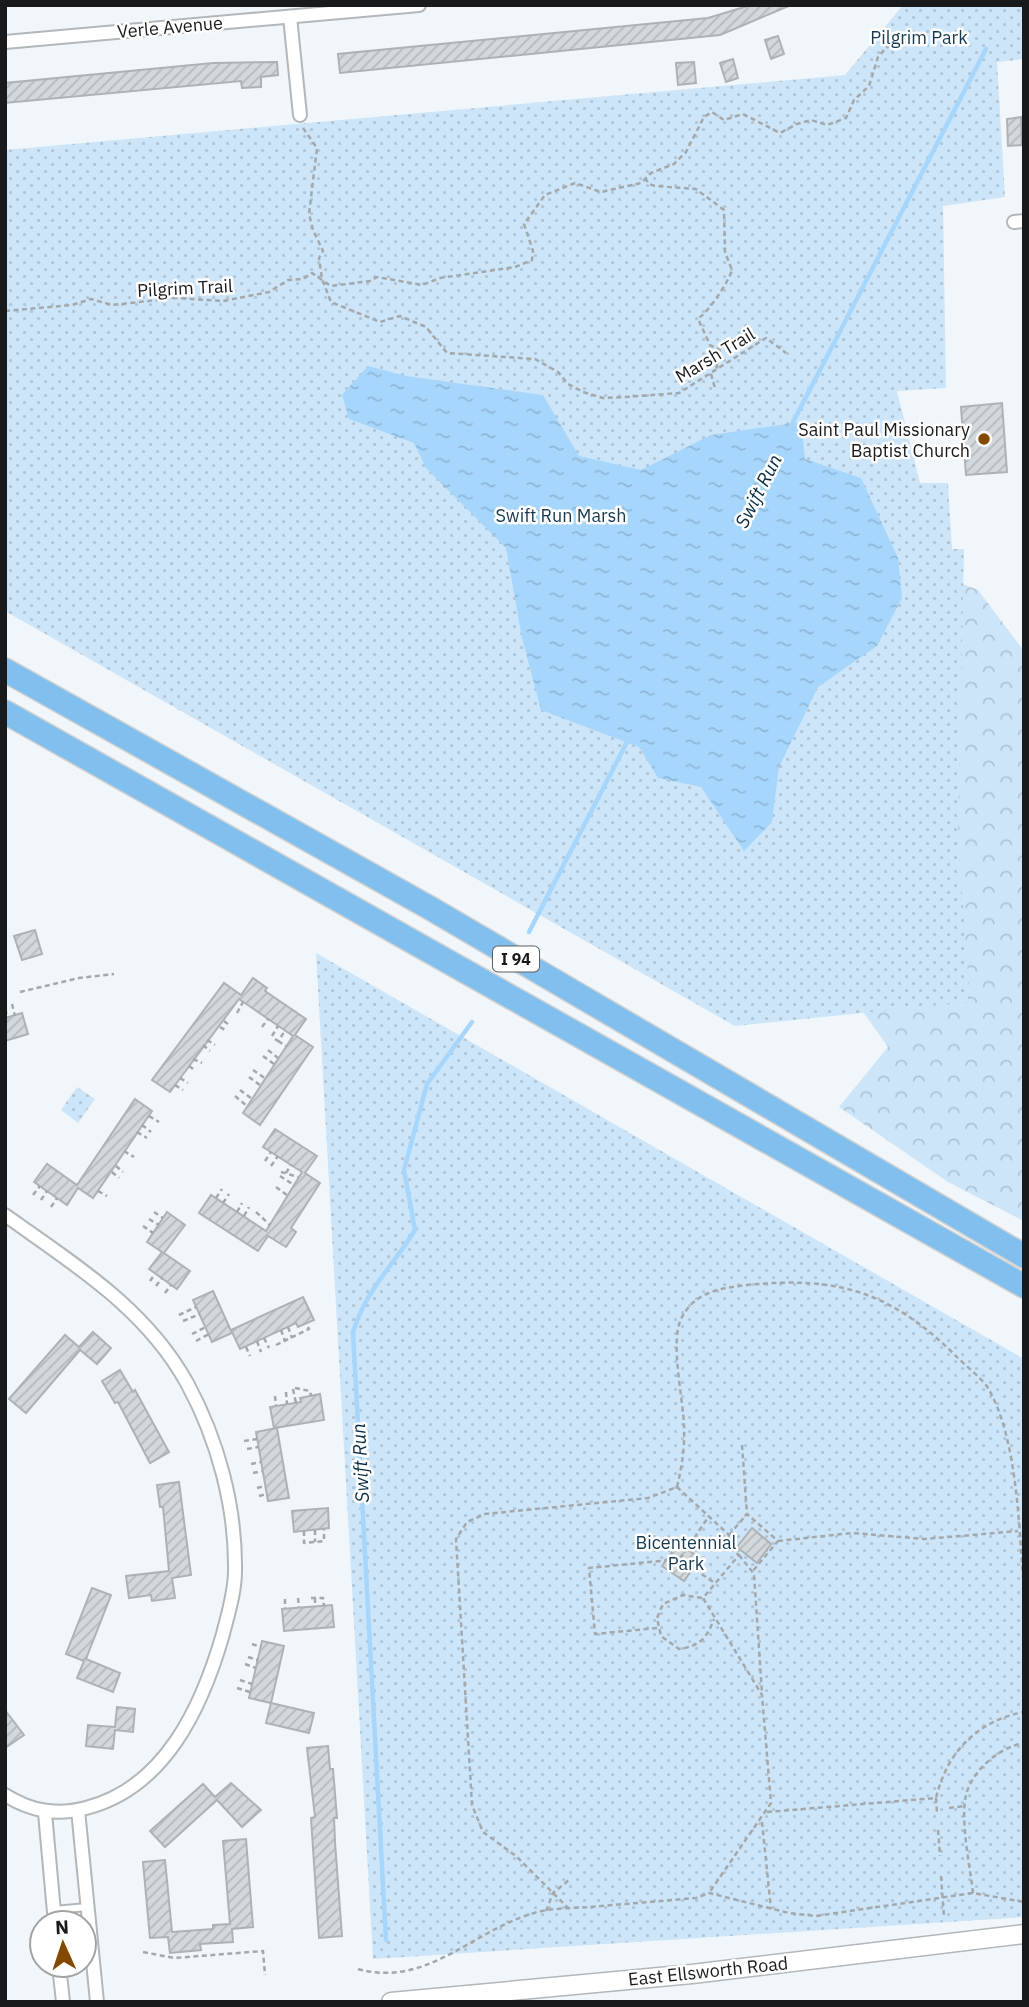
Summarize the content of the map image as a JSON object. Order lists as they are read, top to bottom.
{
  "streets": {
    "highway": ["I 94"],
    "main road": ["East Ellsworth Road"],
    "street": ["Verle Avenue"],
    "path": ["Pilgrim Trail", "Marsh Trail"]
  },
  "crossings": [
    ["Pilgrim Trail", "Marsh Trail"]
  ],
  "water": ["Swift Run"],
  "parks": ["Pilgrim Park", "Swift Run Marsh", "Bicentennial Park"],
  "places": ["Saint Paul Missionary Baptist Church"],
  "north": "top"
}
